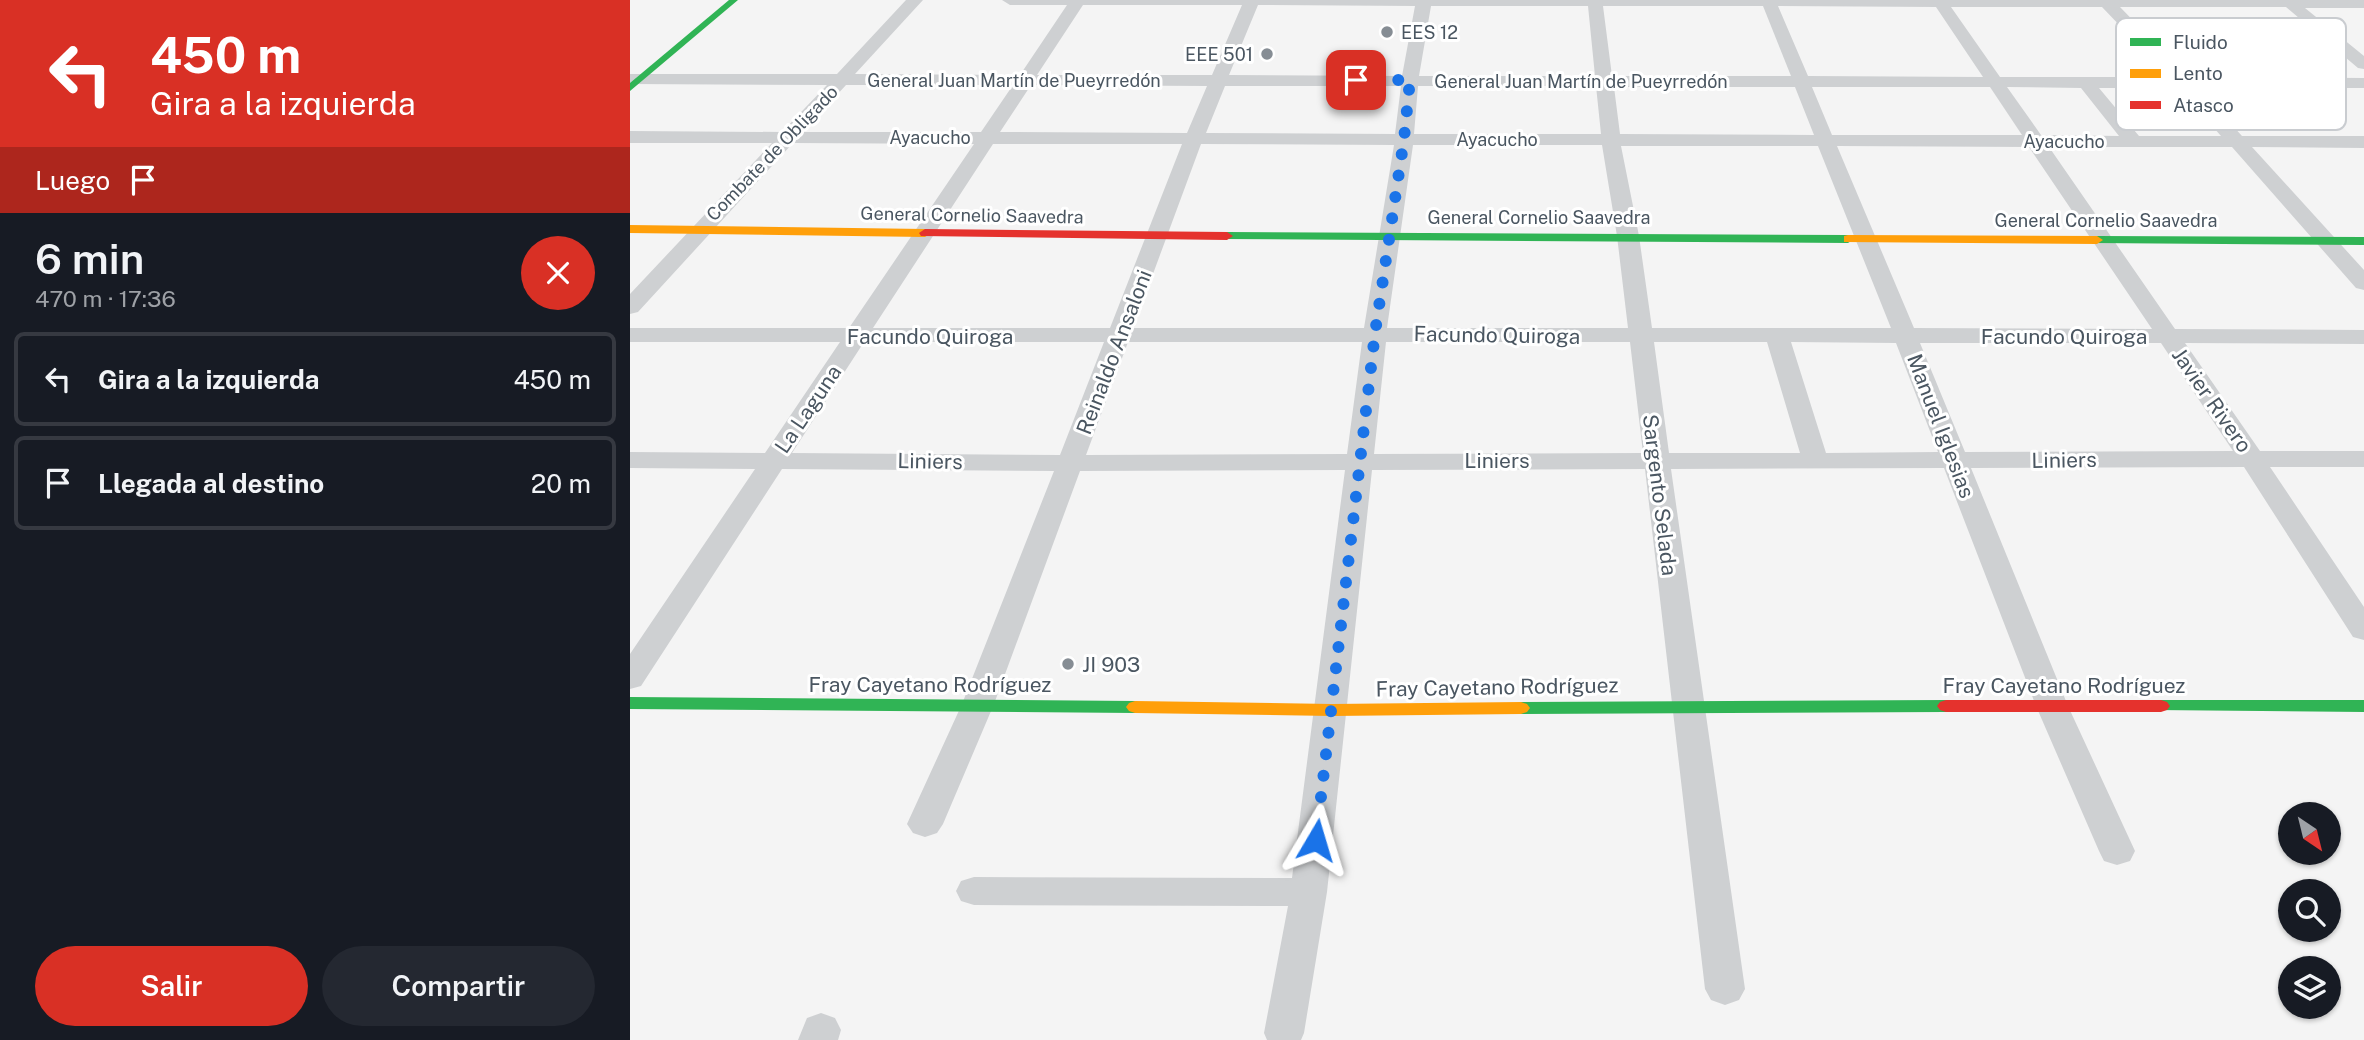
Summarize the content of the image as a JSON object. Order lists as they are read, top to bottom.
{
  "streets": {
    "street": [
      "General Juan Martín de Pueyrredón",
      "Ayacucho",
      "Combate de Obligado",
      "General Cornelio Saavedra",
      "Facundo Quiroga",
      "Reinaldo Ansaloni",
      "Javier Rivero",
      "La Laguna",
      "Manuel Iglesias",
      "Liniers",
      "Sargento Selada",
      "Fray Cayetano Rodríguez"
    ]
  },
  "crossings": [
    ["General Juan Martín de Pueyrredón", "Combate de Obligado"],
    ["General Juan Martín de Pueyrredón", "Reinaldo Ansaloni"],
    ["General Juan Martín de Pueyrredón", "Javier Rivero"],
    ["General Juan Martín de Pueyrredón", "La Laguna"],
    ["General Juan Martín de Pueyrredón", "Manuel Iglesias"],
    ["General Juan Martín de Pueyrredón", "Sargento Selada"],
    ["Ayacucho", "Combate de Obligado"],
    ["Ayacucho", "Reinaldo Ansaloni"],
    ["Ayacucho", "Javier Rivero"],
    ["Ayacucho", "La Laguna"],
    ["Ayacucho", "Manuel Iglesias"],
    ["Ayacucho", "Sargento Selada"],
    ["Combate de Obligado", "General Cornelio Saavedra"],
    ["General Cornelio Saavedra", "Reinaldo Ansaloni"],
    ["General Cornelio Saavedra", "Javier Rivero"],
    ["General Cornelio Saavedra", "La Laguna"],
    ["General Cornelio Saavedra", "Manuel Iglesias"],
    ["General Cornelio Saavedra", "Sargento Selada"],
    ["Facundo Quiroga", "Reinaldo Ansaloni"],
    ["Facundo Quiroga", "Javier Rivero"],
    ["Facundo Quiroga", "La Laguna"],
    ["Facundo Quiroga", "Manuel Iglesias"],
    ["Facundo Quiroga", "Sargento Selada"],
    ["Reinaldo Ansaloni", "Liniers"],
    ["Reinaldo Ansaloni", "Fray Cayetano Rodríguez"],
    ["Javier Rivero", "Liniers"],
    ["La Laguna", "Liniers"],
    ["Manuel Iglesias", "Liniers"],
    ["Manuel Iglesias", "Fray Cayetano Rodríguez"],
    ["Liniers", "Sargento Selada"],
    ["Sargento Selada", "Fray Cayetano Rodríguez"]
  ],
  "places": ["EES 12", "EEE 501", "JI 903"],
  "legend": ["Fluido", "Lento", "Atasco"],
  "north": "bottom right",
  "page": {
    "turn": ["450 m", "Gira a la izquierda"],
    "then": "Luego",
    "heading": ["6 min", "470 m · 17:36"],
    "list": [
      {
        "name": "Gira a la izquierda",
        "value": "450 m"
      },
      {
        "name": "Llegada al destino",
        "value": "20 m"
      }
    ],
    "buttons": ["Salir", "Compartir"]
  }
}
